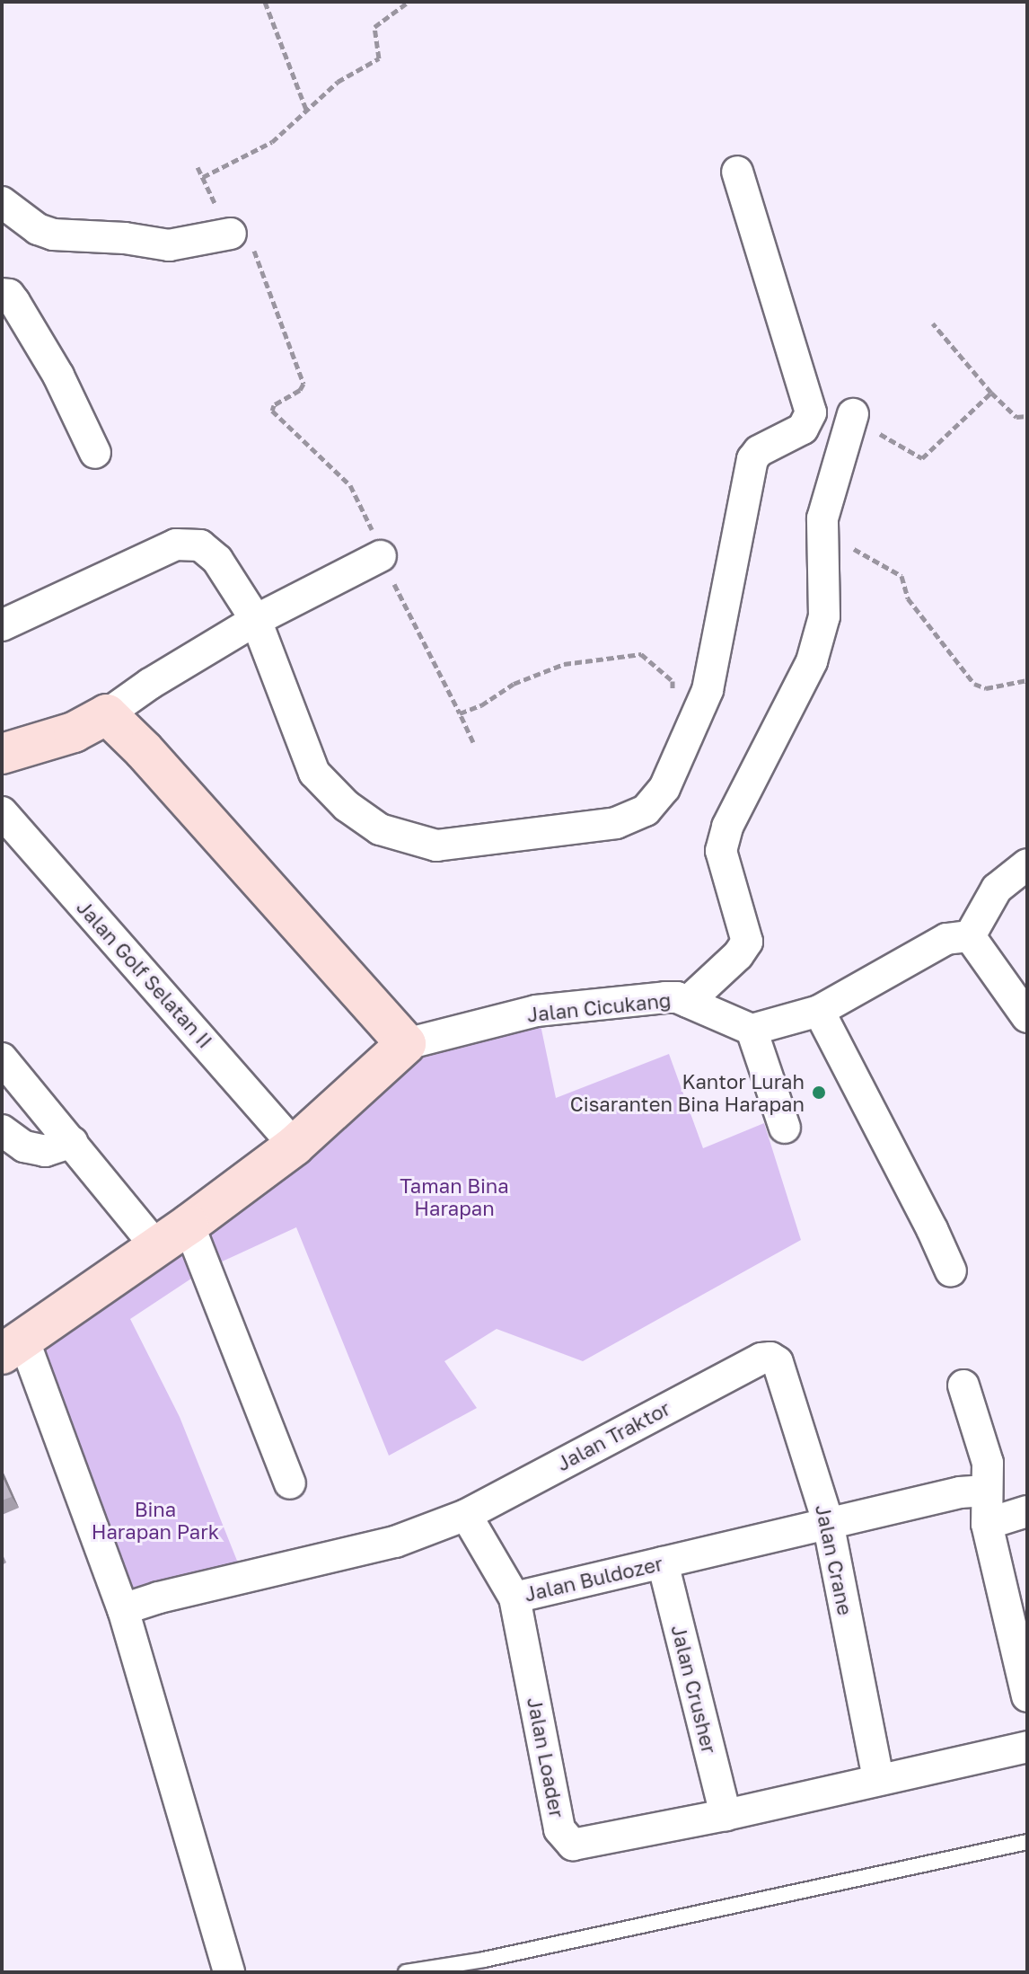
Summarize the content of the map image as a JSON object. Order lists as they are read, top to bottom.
{
  "streets": {
    "street": [
      "Jalan Golf Selatan II",
      "Jalan Cicukang",
      "Jalan Traktor",
      "Jalan Crane",
      "Jalan Buldozer",
      "Jalan Crusher",
      "Jalan Loader"
    ]
  },
  "crossings": [
    ["Jalan Traktor", "Jalan Crane"],
    ["Jalan Traktor", "Jalan Buldozer"],
    ["Jalan Crane", "Jalan Buldozer"],
    ["Jalan Buldozer", "Jalan Crusher"],
    ["Jalan Buldozer", "Jalan Loader"],
    ["Jalan Crusher", "Jalan Loader"]
  ],
  "parks": ["Taman Bina Harapan", "Bina Harapan Park"],
  "places": ["Kantor Lurah Cisaranten Bina Harapan"]
}
